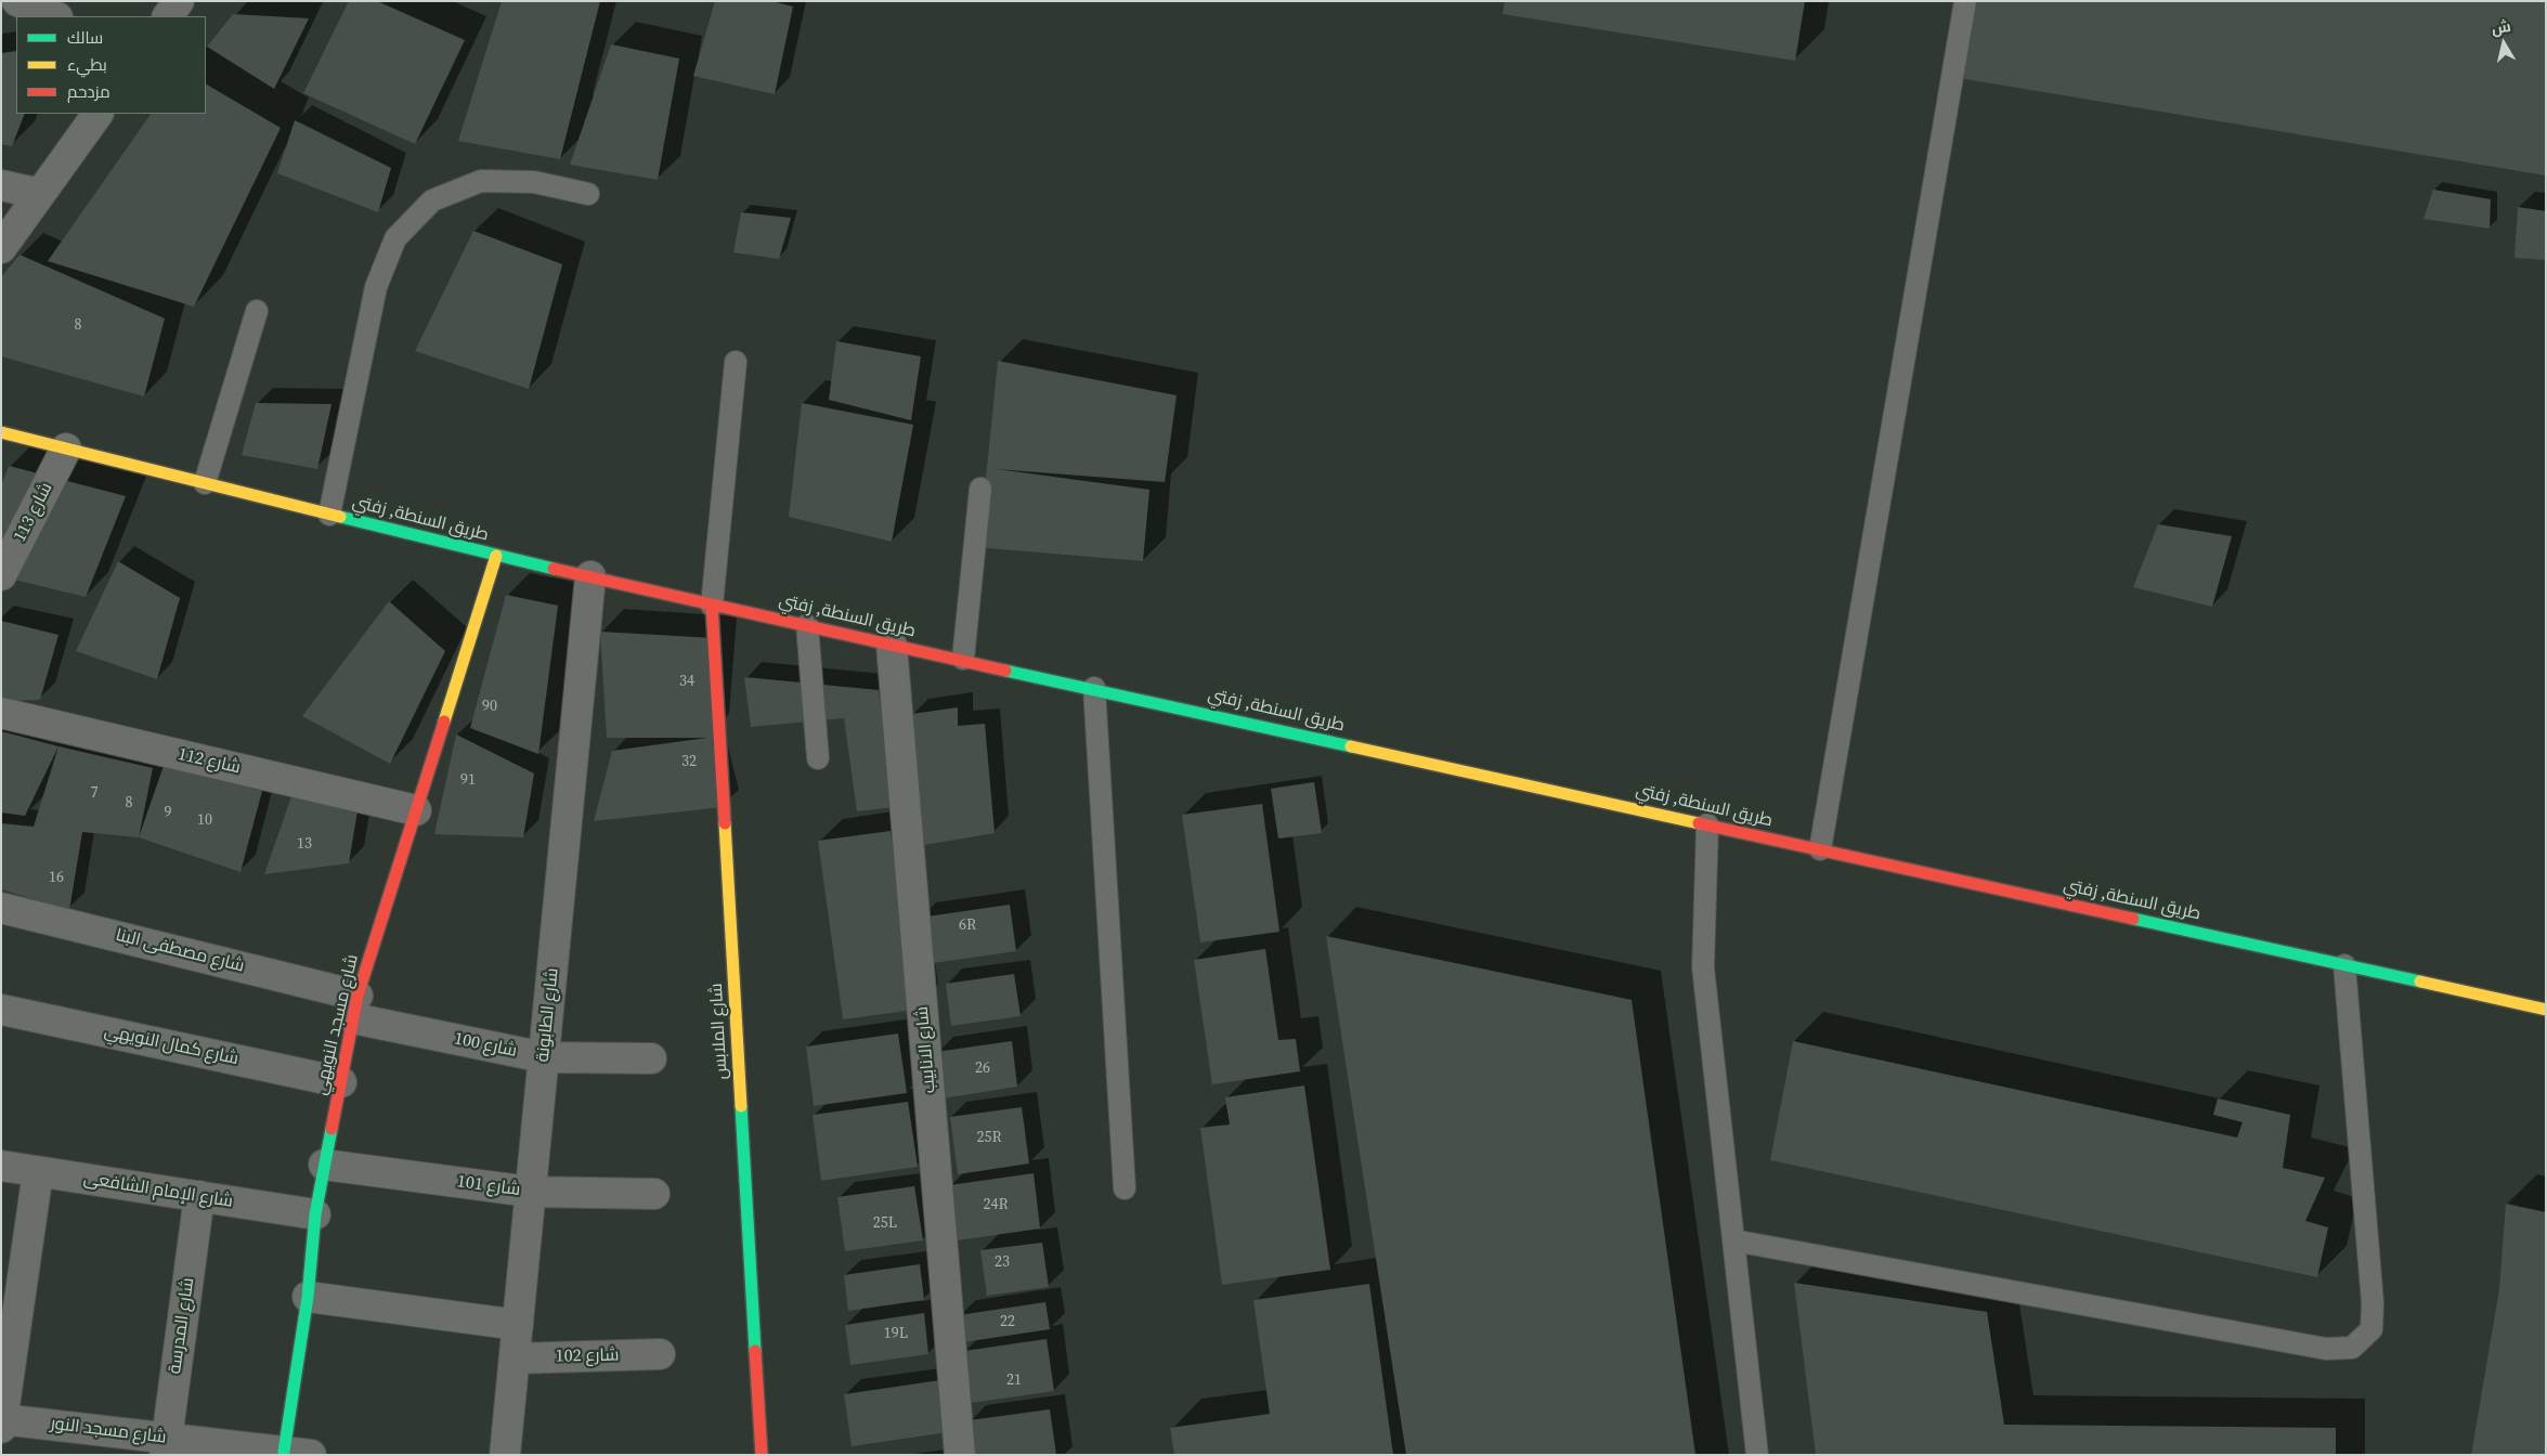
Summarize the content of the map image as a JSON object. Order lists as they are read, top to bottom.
{
  "streets": {
    "main road": ["طريق السنطة, زفتي", "شارع مسجد النويهي", "شارع الملابس"],
    "street": [
      "شارع 113",
      "شارع 112",
      "شارع مصطفى البنا",
      "شارع الطابونة",
      "شارع كمال النويهي",
      "شارع 100",
      "شارع الانابيب",
      "شارع 101",
      "شارع الإمام الشافعى",
      "شارع المدرسة",
      "شارع 102",
      "شارع مسجد النور"
    ]
  },
  "crossings": [
    ["شارع 113", "طريق السنطة, زفتي"],
    ["طريق السنطة, زفتي", "شارع الطابونة"],
    ["طريق السنطة, زفتي", "شارع مسجد النويهي"],
    ["طريق السنطة, زفتي", "شارع الملابس"],
    ["طريق السنطة, زفتي", "شارع الانابيب"],
    ["شارع 112", "شارع مسجد النويهي"],
    ["شارع مصطفى البنا", "شارع مسجد النويهي"],
    ["شارع مصطفى البنا", "شارع 100"],
    ["شارع الطابونة", "شارع 100"],
    ["شارع الطابونة", "شارع 101"],
    ["شارع الطابونة", "شارع 102"],
    ["شارع مسجد النويهي", "شارع كمال النويهي"],
    ["شارع مسجد النويهي", "شارع 100"],
    ["شارع مسجد النويهي", "شارع 101"],
    ["شارع مسجد النويهي", "شارع الإمام الشافعى"],
    ["شارع مسجد النويهي", "شارع مسجد النور"],
    ["شارع الإمام الشافعى", "شارع المدرسة"],
    ["شارع المدرسة", "شارع مسجد النور"]
  ],
  "house_numbers": [
    "8",
    "34",
    "90",
    "32",
    "91",
    "7",
    "8",
    "9",
    "10",
    "13",
    "16",
    "6R",
    "26",
    "25R",
    "24R",
    "25L",
    "23",
    "22",
    "19L",
    "21"
  ],
  "legend": ["سالك", "بطيء", "مزدحم"],
  "north": "top"
}
